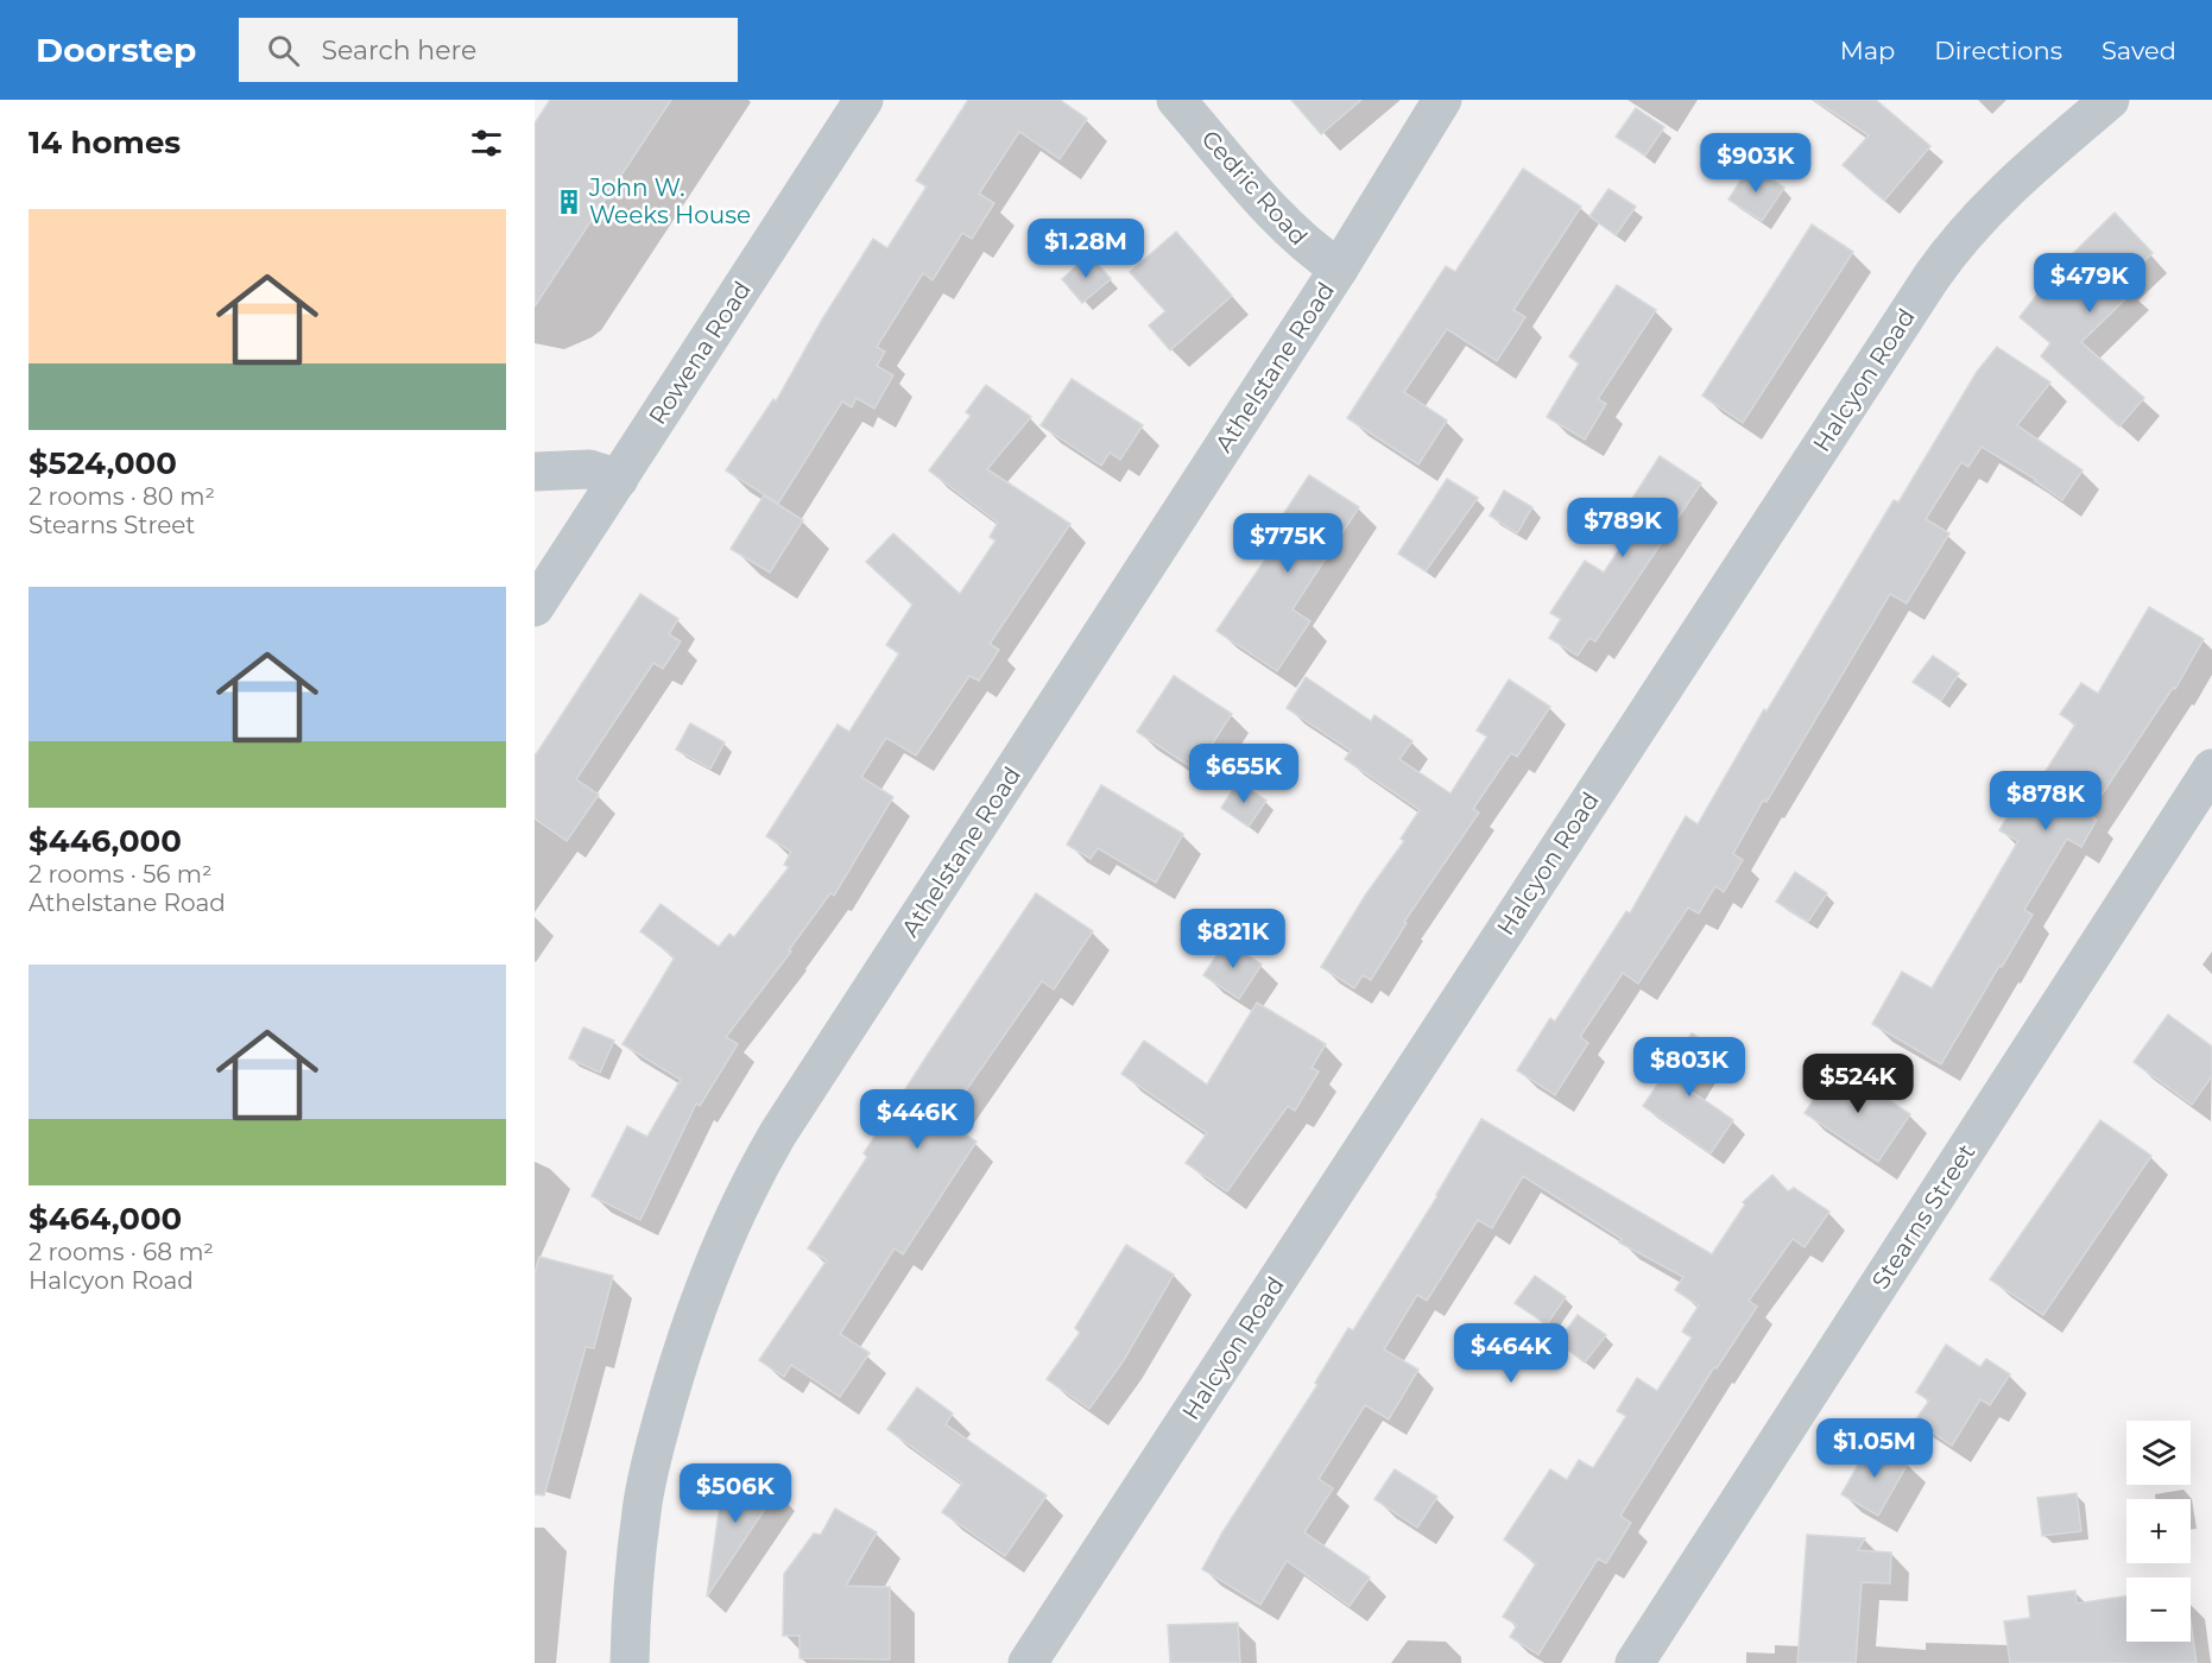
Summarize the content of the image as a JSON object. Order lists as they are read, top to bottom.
{
  "streets": {
    "street": [
      "Cedric Road",
      "Rowena Road",
      "Athelstane Road",
      "Halcyon Road",
      "Stearns Street"
    ]
  },
  "crossings": [
    ["Cedric Road", "Athelstane Road"]
  ],
  "places": {
    "building": ["John W. Weeks House"]
  },
  "page": {
    "header": "Doorstep",
    "search": "Search here",
    "nav": ["Map", "Directions", "Saved"],
    "heading": "14 homes",
    "price": [
      "$903K",
      "$1.28M",
      "$479K",
      "$789K",
      "$775K",
      "$655K",
      "$878K",
      "$821K",
      "$803K",
      "$524K",
      "$446K",
      "$464K",
      "$1.05M",
      "$506K"
    ],
    "list": [
      {
        "name": "$524,000",
        "note": "2 rooms · 80 m² · Stearns Street"
      },
      {
        "name": "$446,000",
        "note": "2 rooms · 56 m² · Athelstane Road"
      },
      {
        "name": "$464,000",
        "note": "2 rooms · 68 m² · Halcyon Road"
      }
    ],
    "map_buttons": ["+", "−"]
  }
}
